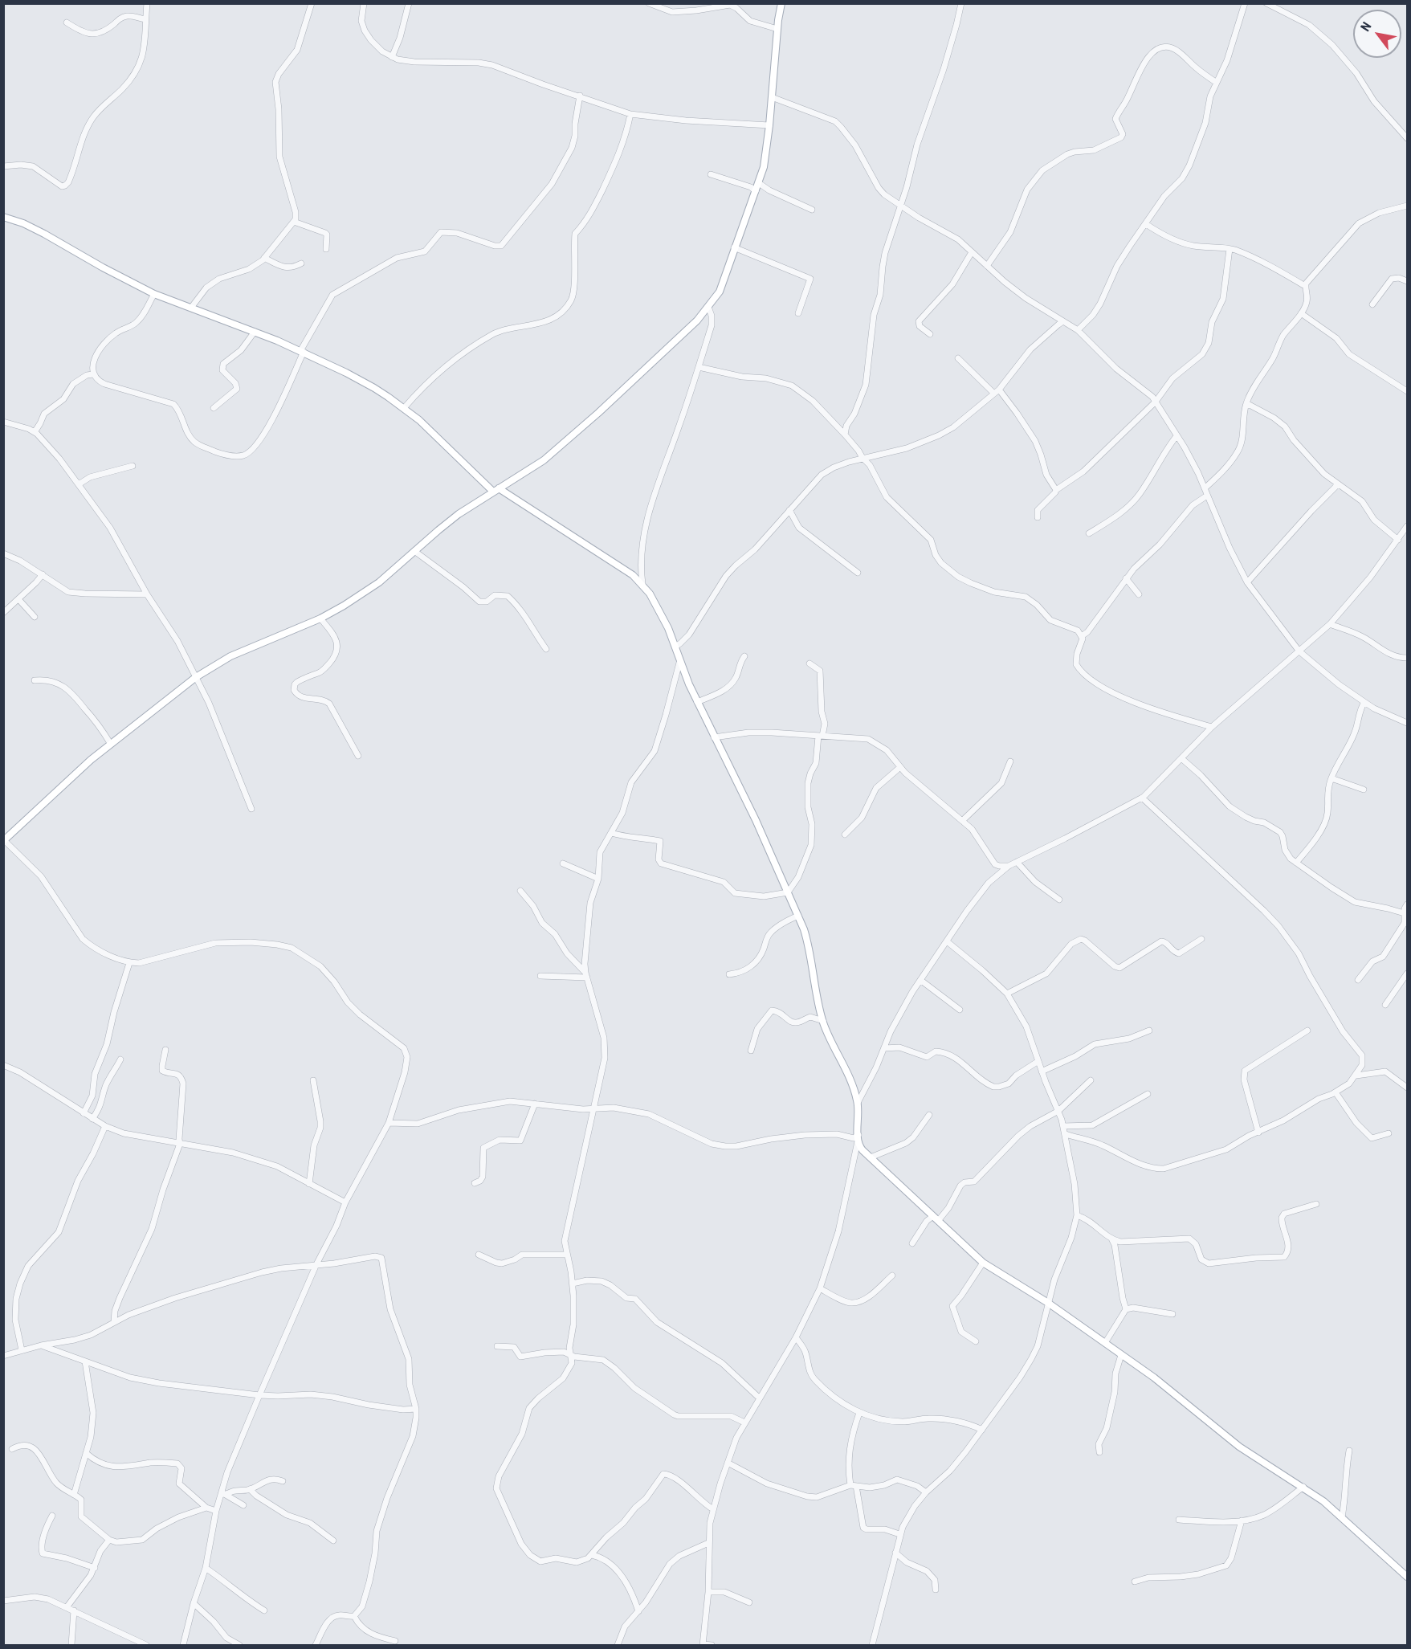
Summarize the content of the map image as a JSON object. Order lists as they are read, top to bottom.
{
  "north": "top left"
}
